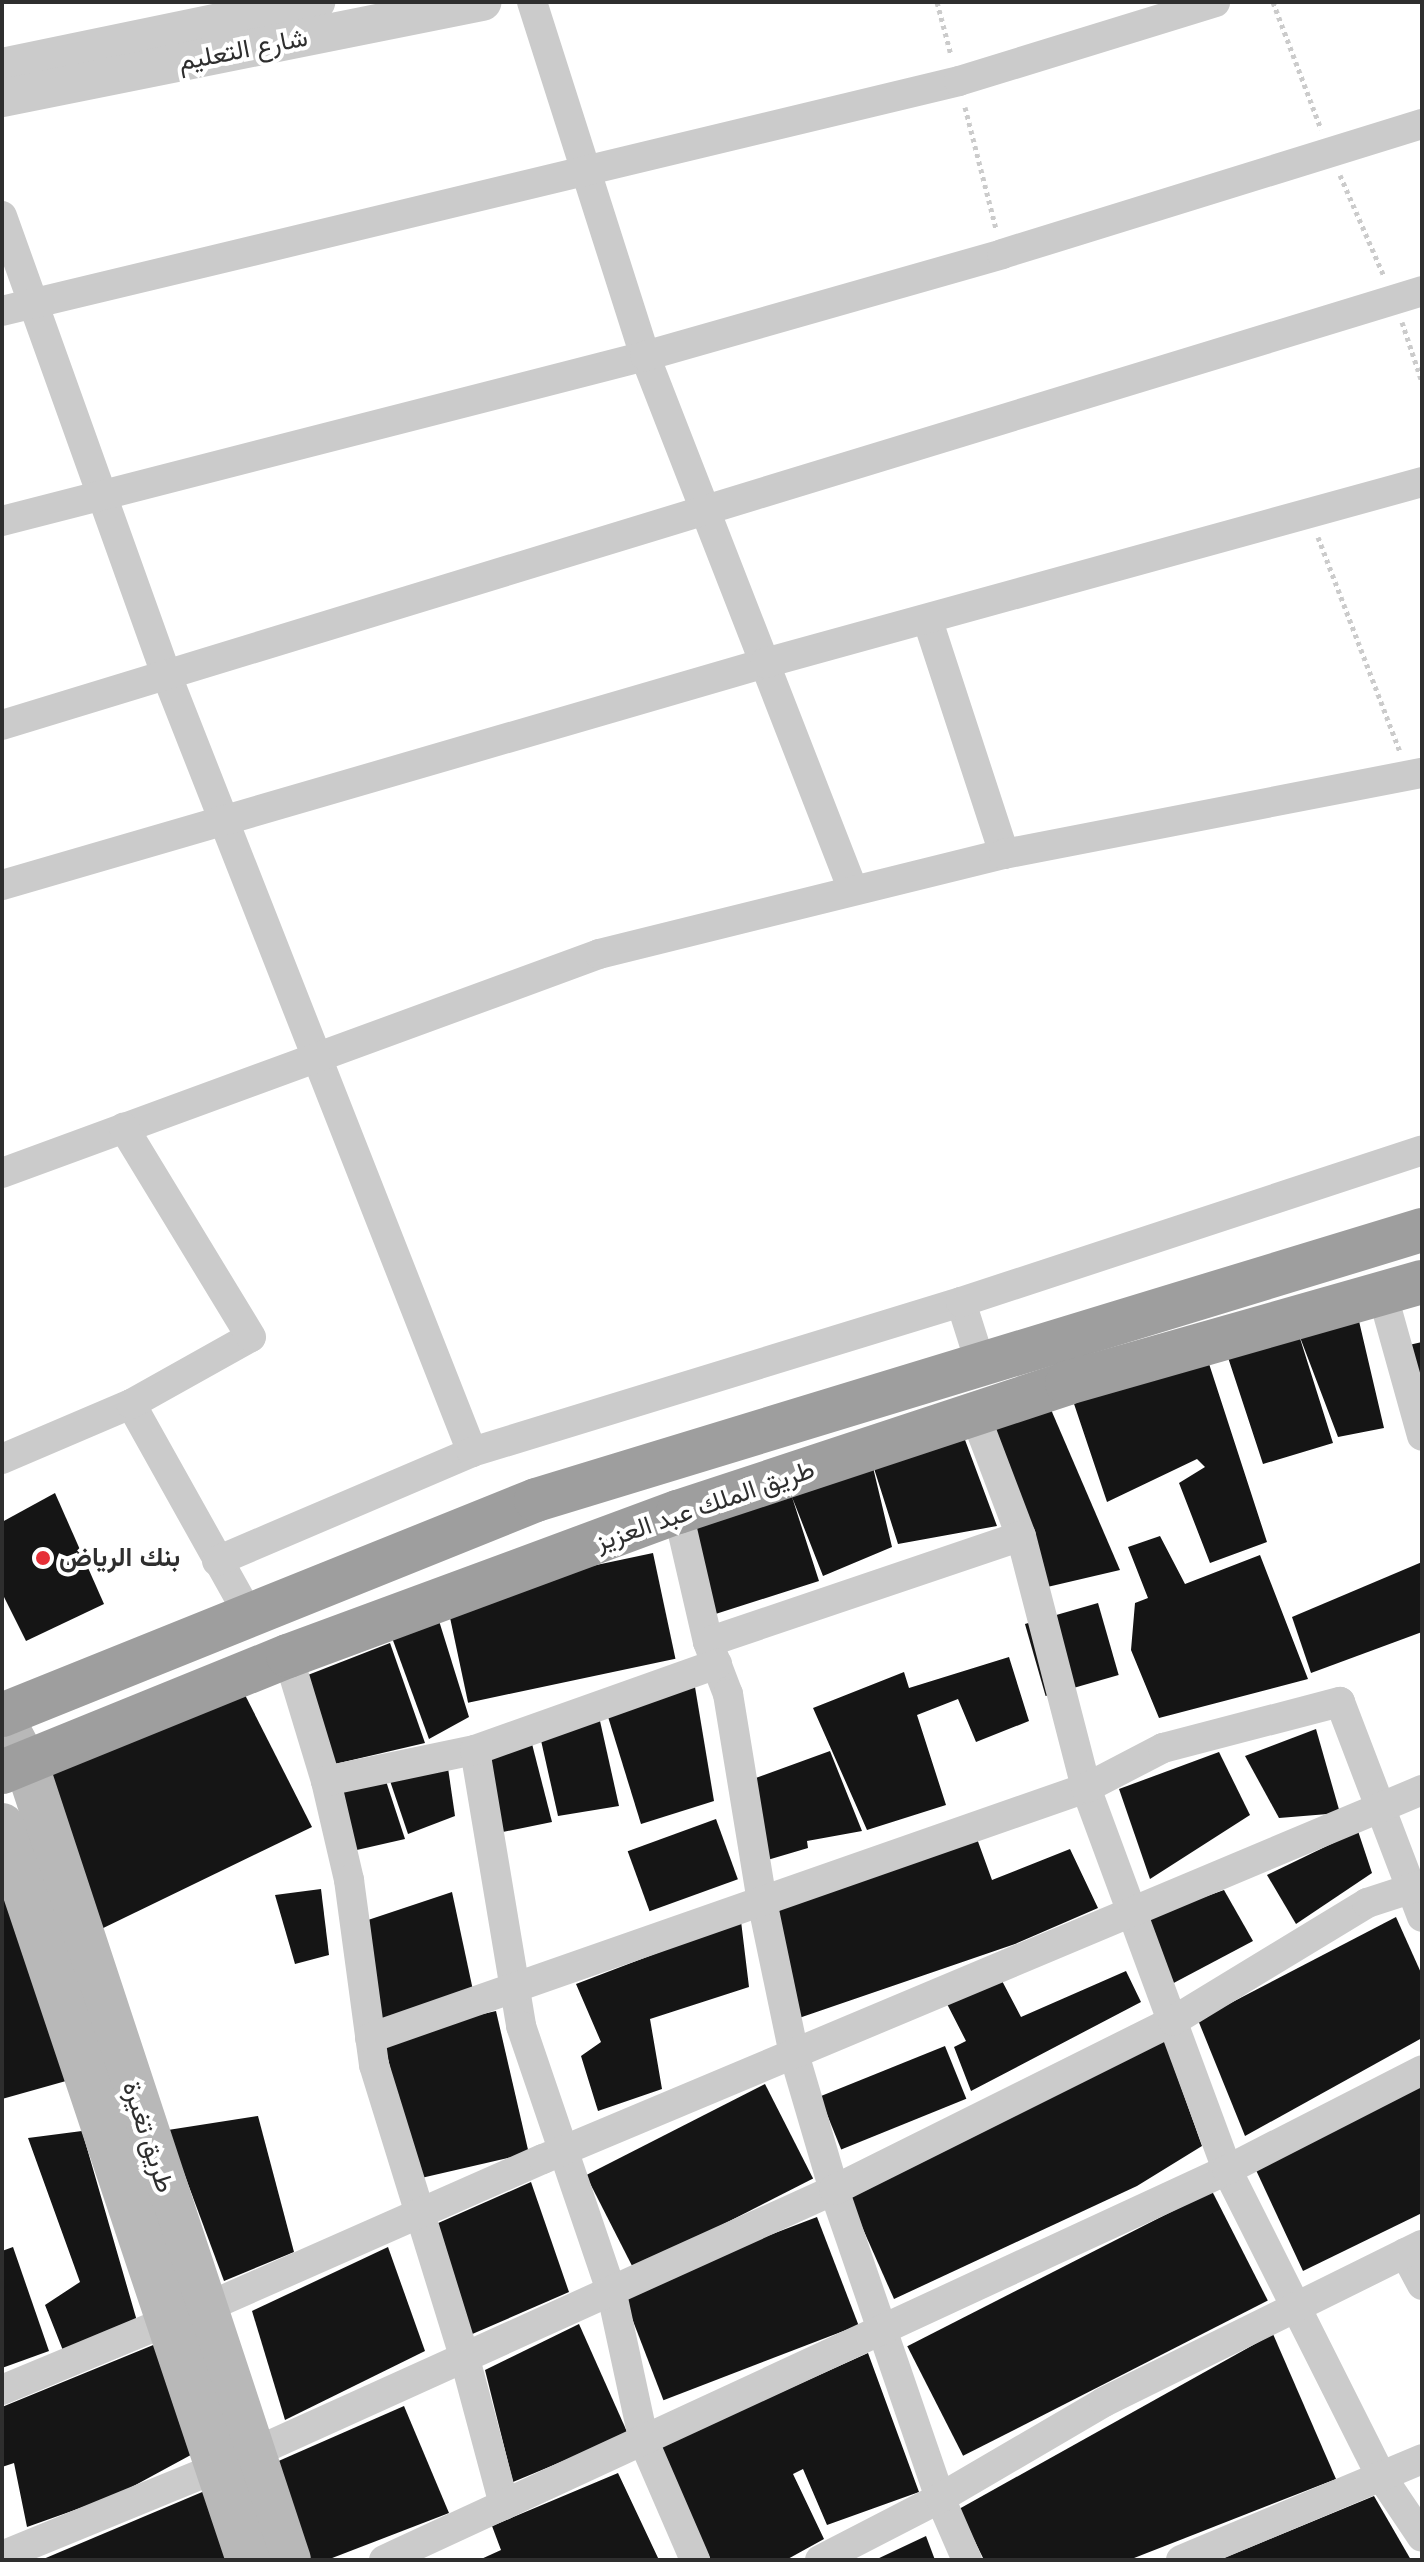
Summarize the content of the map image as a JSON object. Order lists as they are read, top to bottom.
{
  "streets": {
    "highway": ["طريق الملك عبد العزيز"],
    "main road": ["طريق تغيرة"],
    "street": ["شارع التعليم"]
  },
  "crossings": [
    ["طريق الملك عبد العزيز", "طريق تغيرة"]
  ],
  "places": ["بنك الرياض"]
}
